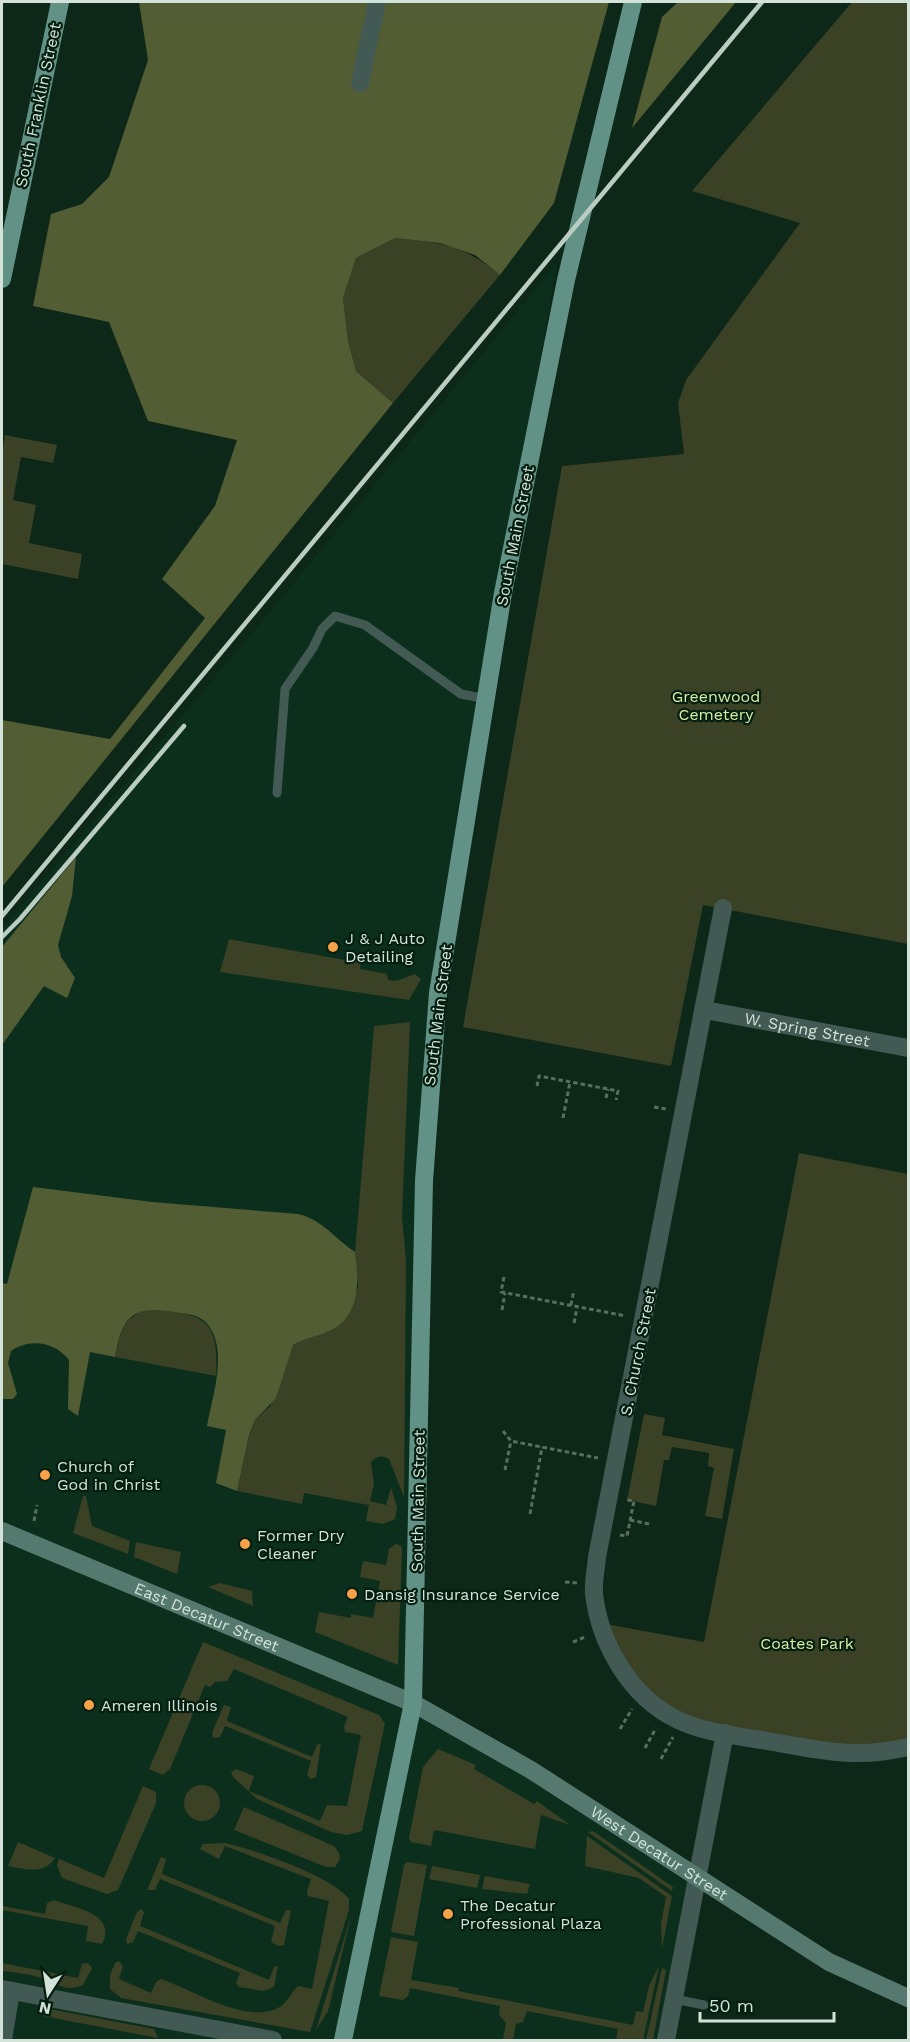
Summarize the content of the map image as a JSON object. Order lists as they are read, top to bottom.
{
  "streets": {
    "main road": ["South Franklin Street", "South Main Street"],
    "street": [
      "W. Spring Street",
      "S. Church Street",
      "East Decatur Street",
      "West Decatur Street"
    ]
  },
  "crossings": [
    ["South Main Street", "East Decatur Street"],
    ["South Main Street", "West Decatur Street"],
    ["W. Spring Street", "S. Church Street"],
    ["East Decatur Street", "West Decatur Street"]
  ],
  "parks": ["Greenwood Cemetery", "Coates Park"],
  "places": [
    "J & J Auto Detailing",
    "Church of God in Christ",
    "Former Dry Cleaner",
    "Dansig Insurance Service",
    "Ameren Illinois",
    "The Decatur Professional Plaza"
  ],
  "scale_bar": "50 m",
  "north": "bottom"
}
